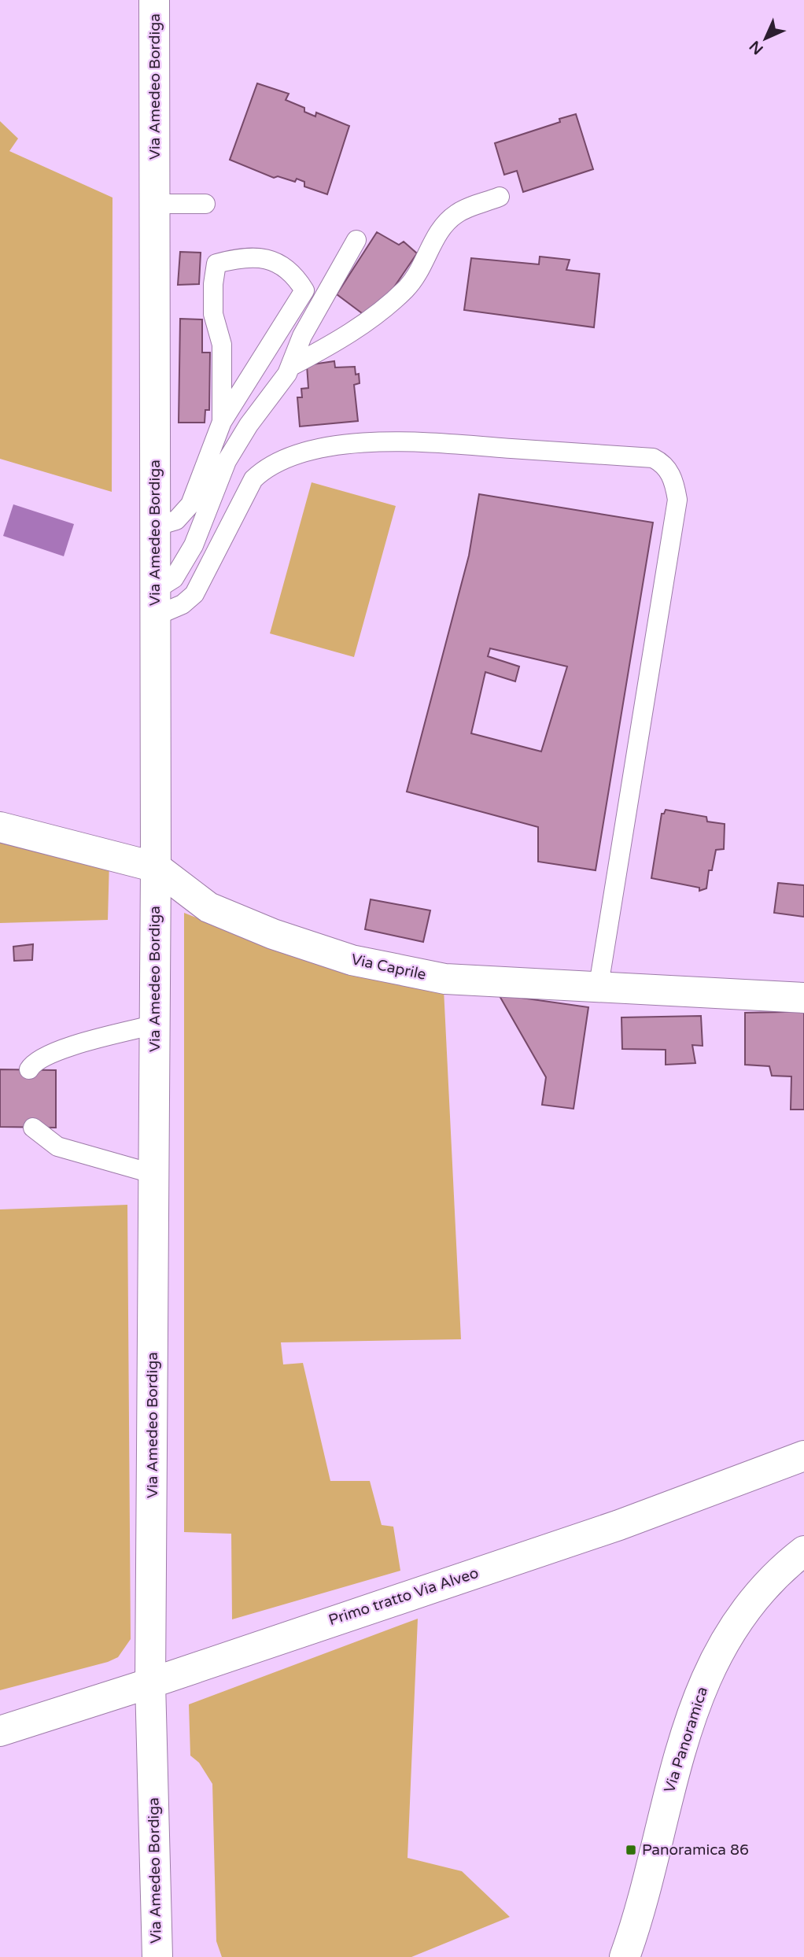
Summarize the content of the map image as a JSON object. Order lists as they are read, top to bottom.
{
  "streets": {
    "street": [
      "Via Amedeo Bordiga",
      "Via Caprile",
      "Primo tratto Via Alveo",
      "Via Panoramica"
    ]
  },
  "crossings": [
    ["Via Amedeo Bordiga", "Via Caprile"],
    ["Via Amedeo Bordiga", "Primo tratto Via Alveo"]
  ],
  "places": {
    "transit": ["Panoramica 86"]
  },
  "north": "bottom left"
}
